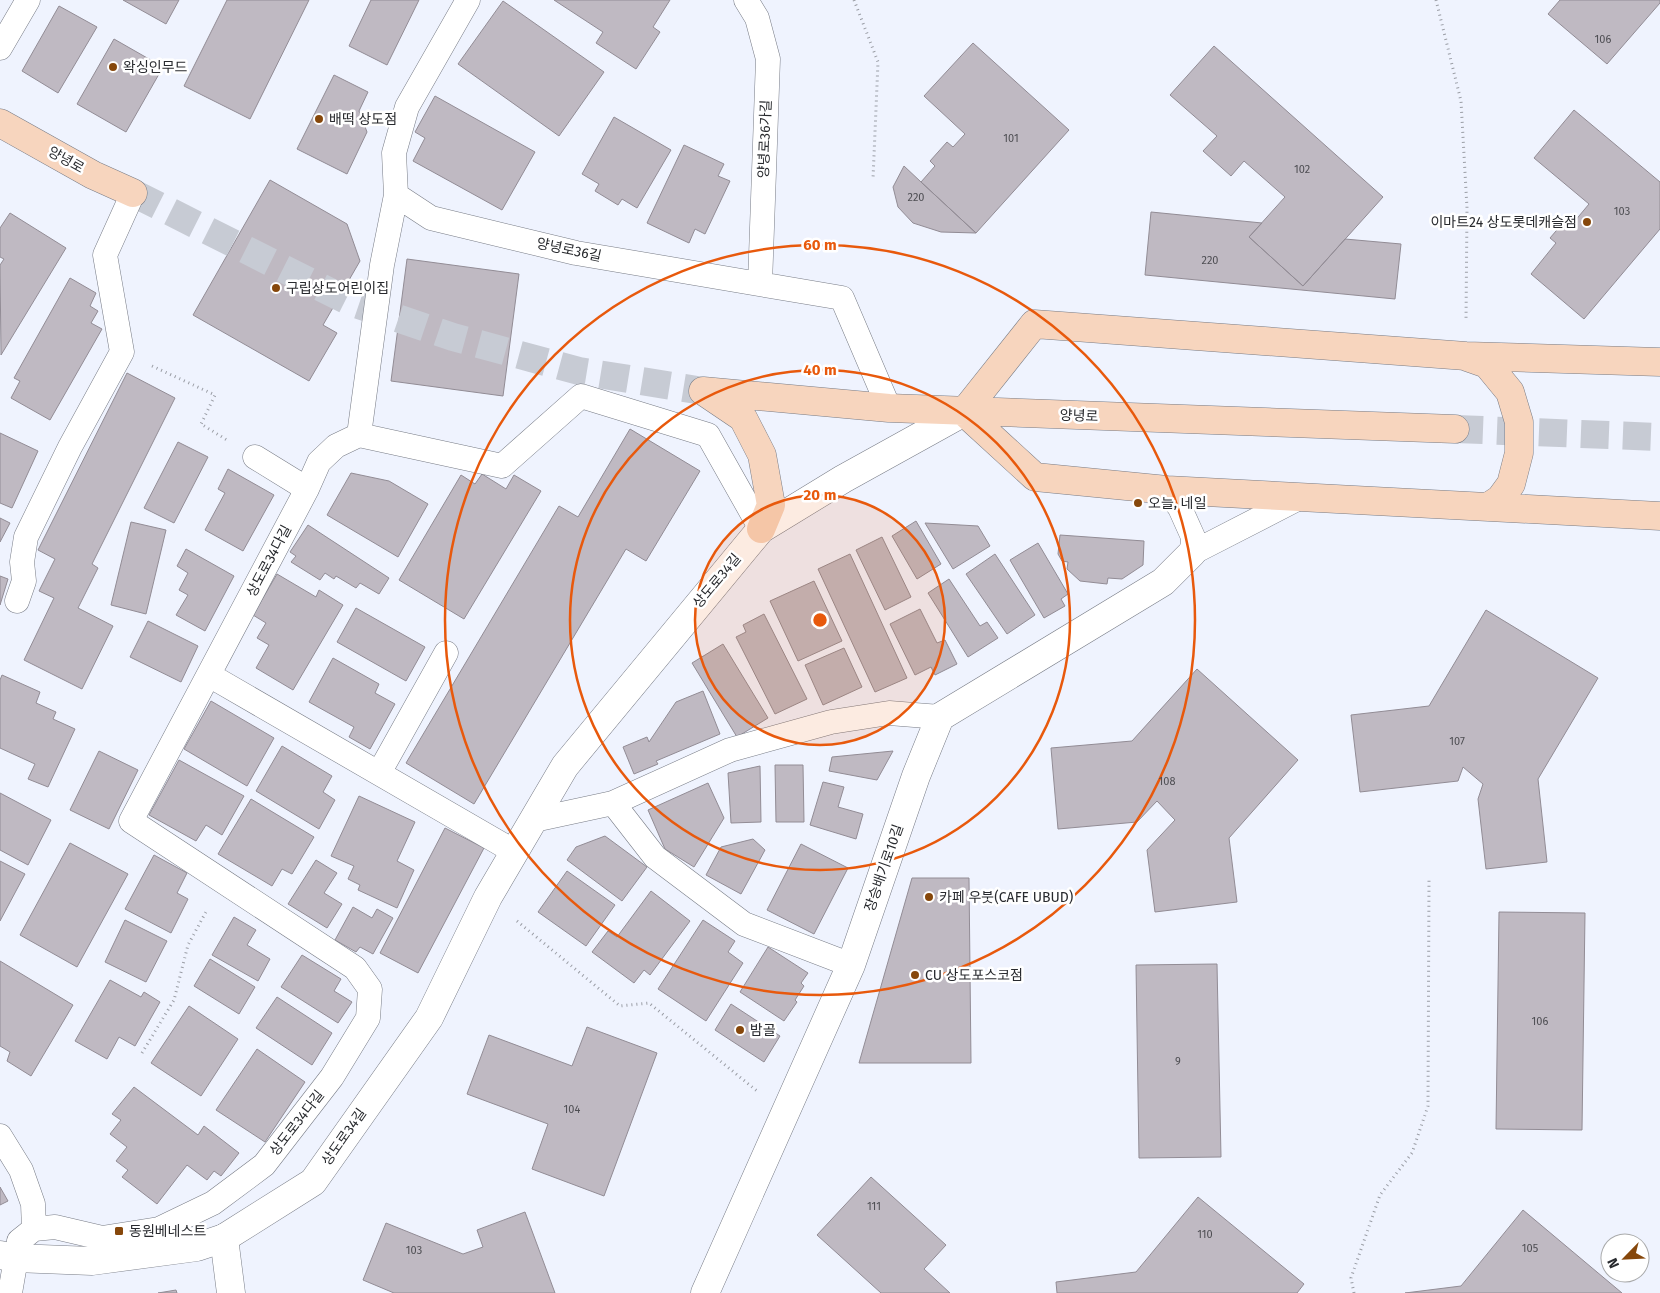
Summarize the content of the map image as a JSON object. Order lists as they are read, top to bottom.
{
  "streets": {
    "main road": ["양녕로"],
    "street": ["상도로34길", "장승배기로10길"],
    "lane": ["양녕로36가길", "양녕로36길", "상도로34다길"]
  },
  "crossings": [
    ["양녕로36가길", "양녕로36길"],
    ["양녕로", "양녕로36길"],
    ["양녕로", "상도로34길"]
  ],
  "places": {
    "other": [
      "왁싱인무드",
      "배떡 상도점",
      "이마트24 상도롯데캐슬점",
      "구립상도어린이집",
      "오늘, 네일",
      "카페 우붓(CAFE UBUD)",
      "CU 상도포스코점",
      "밤골"
    ],
    "transit": ["동원베네스트"]
  },
  "house_numbers": [
    "106",
    "101",
    "102",
    "220",
    "103",
    "220",
    "107",
    "108",
    "106",
    "9",
    "104",
    "111",
    "110",
    "105",
    "103"
  ],
  "north": "bottom left",
  "rings": ["60 m", "40 m", "20 m"]
}
